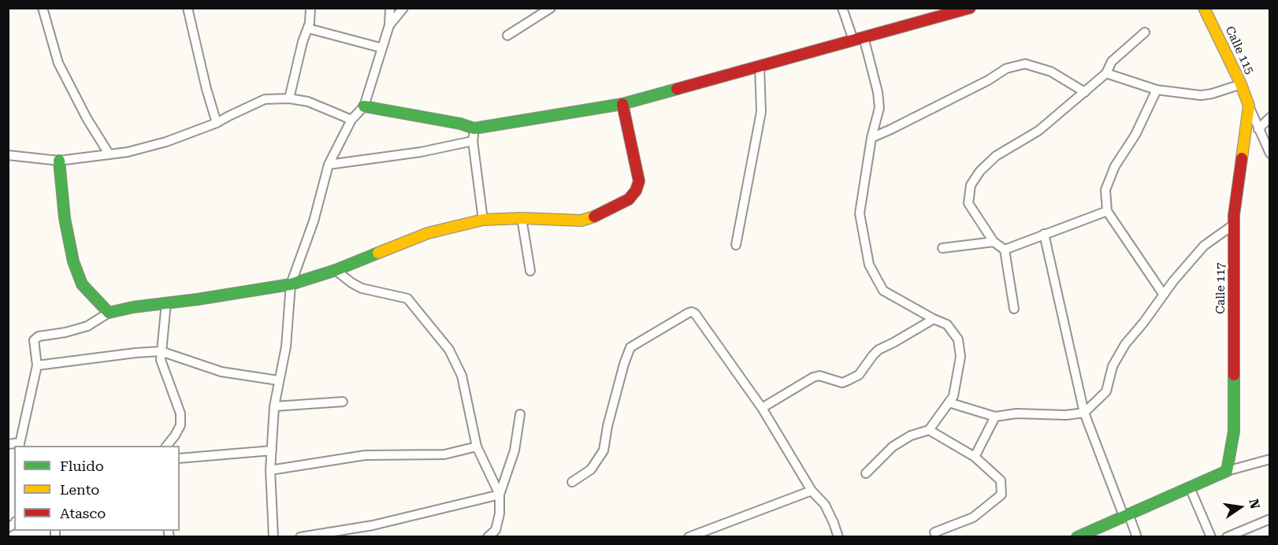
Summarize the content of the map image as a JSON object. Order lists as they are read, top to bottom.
{
  "streets": {
    "street": ["Calle 115", "Calle 117"]
  },
  "crossings": [
    ["Calle 115", "Calle 117"]
  ],
  "legend": ["Fluido", "Lento", "Atasco"],
  "north": "right"
}
